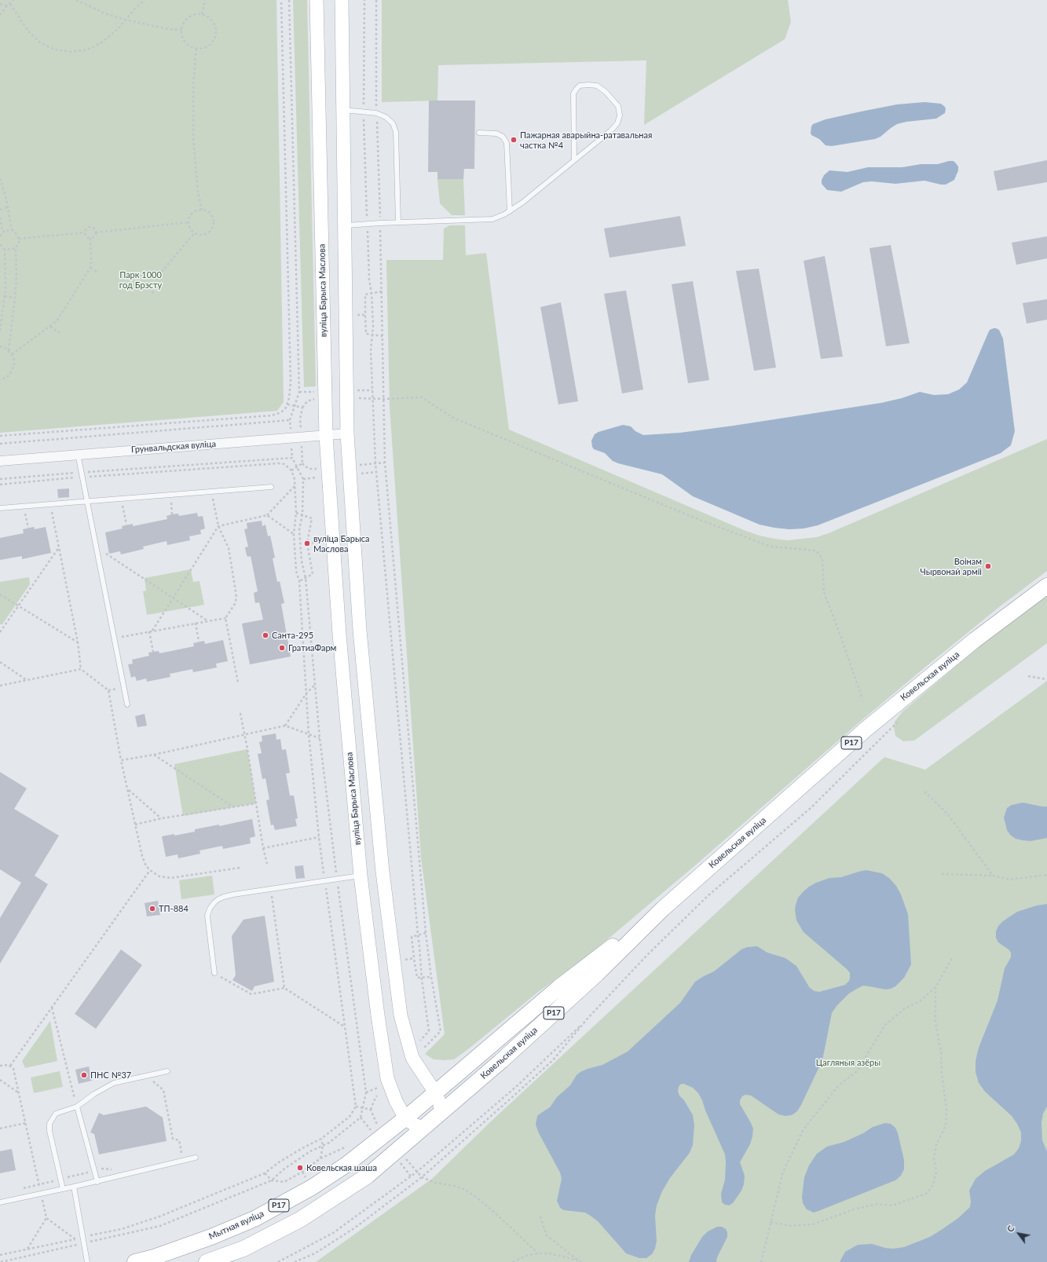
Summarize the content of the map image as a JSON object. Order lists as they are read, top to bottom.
{
  "streets": {
    "highway": ["Ковельская вуліца", "Р17", "Мытная вуліца"],
    "main road": ["вуліца Барыса Маслова"],
    "street": ["Грунвальдская вуліца"]
  },
  "crossings": [
    ["вуліца Барыса Маслова", "Грунвальдская вуліца"],
    ["вуліца Барыса Маслова", "Мытная вуліца"],
    ["Ковельская вуліца", "Р17"],
    ["Р17", "Мытная вуліца"]
  ],
  "parks": ["Парк 1000 год Брэсту", "Цагляныя азёры"],
  "places": [
    "Пажарная аварыйна-ратавальная частка №4",
    "вуліца Барыса Маслова",
    "Воінам Чырвонай арміі",
    "Санта-295",
    "ГратиаФарм",
    "ТП-884",
    "ПНС №37",
    "Ковельская шаша"
  ],
  "north": "top left"
}
